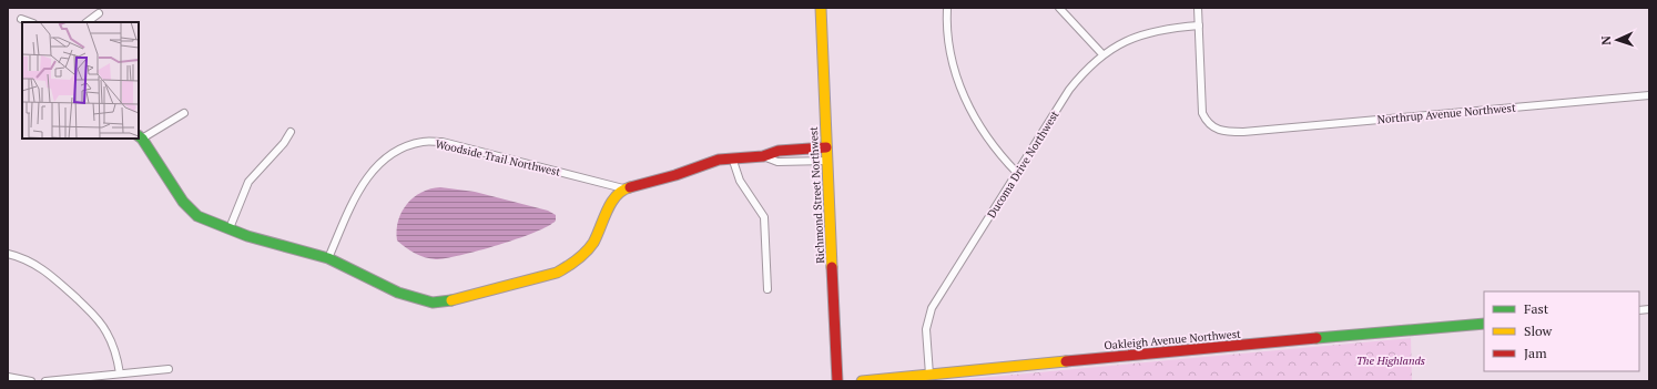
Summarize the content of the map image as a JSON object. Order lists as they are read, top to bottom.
{
  "streets": {
    "street": [
      "Northrup Avenue Northwest",
      "Woodside Trail Northwest",
      "Ducoma Drive Northwest",
      "Richmond Street Northwest",
      "Oakleigh Avenue Northwest"
    ]
  },
  "crossings": [
    ["Northrup Avenue Northwest", "Ducoma Drive Northwest"],
    ["Ducoma Drive Northwest", "Oakleigh Avenue Northwest"]
  ],
  "parks": ["The Highlands"],
  "legend": ["Fast", "Slow", "Jam"],
  "north": "left"
}
